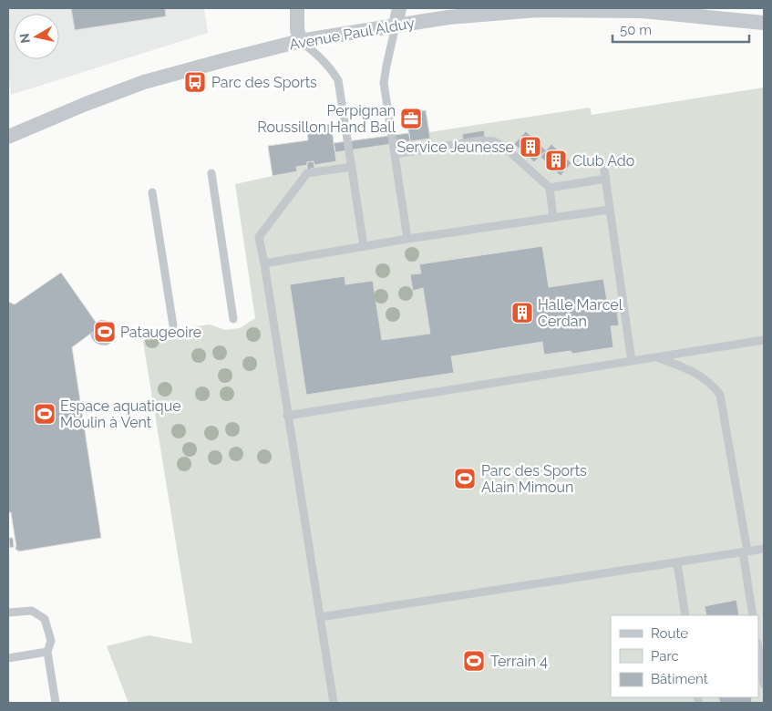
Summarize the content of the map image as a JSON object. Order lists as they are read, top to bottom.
{
  "streets": {
    "street": ["Avenue Paul Alduy"]
  },
  "places": {
    "bus stop": ["Parc des Sports"],
    "office": ["Perpignan Roussillon Hand Ball"],
    "building": ["Service Jeunesse", "Club Ado", "Halle Marcel Cerdan"],
    "sports": [
      "Pataugeoire",
      "Espace aquatique Moulin à Vent",
      "Parc des Sports Alain Mimoun",
      "Terrain 4"
    ]
  },
  "legend": ["Route", "Parc", "Bâtiment"],
  "scale_bar": "50 m",
  "north": "left"
}
